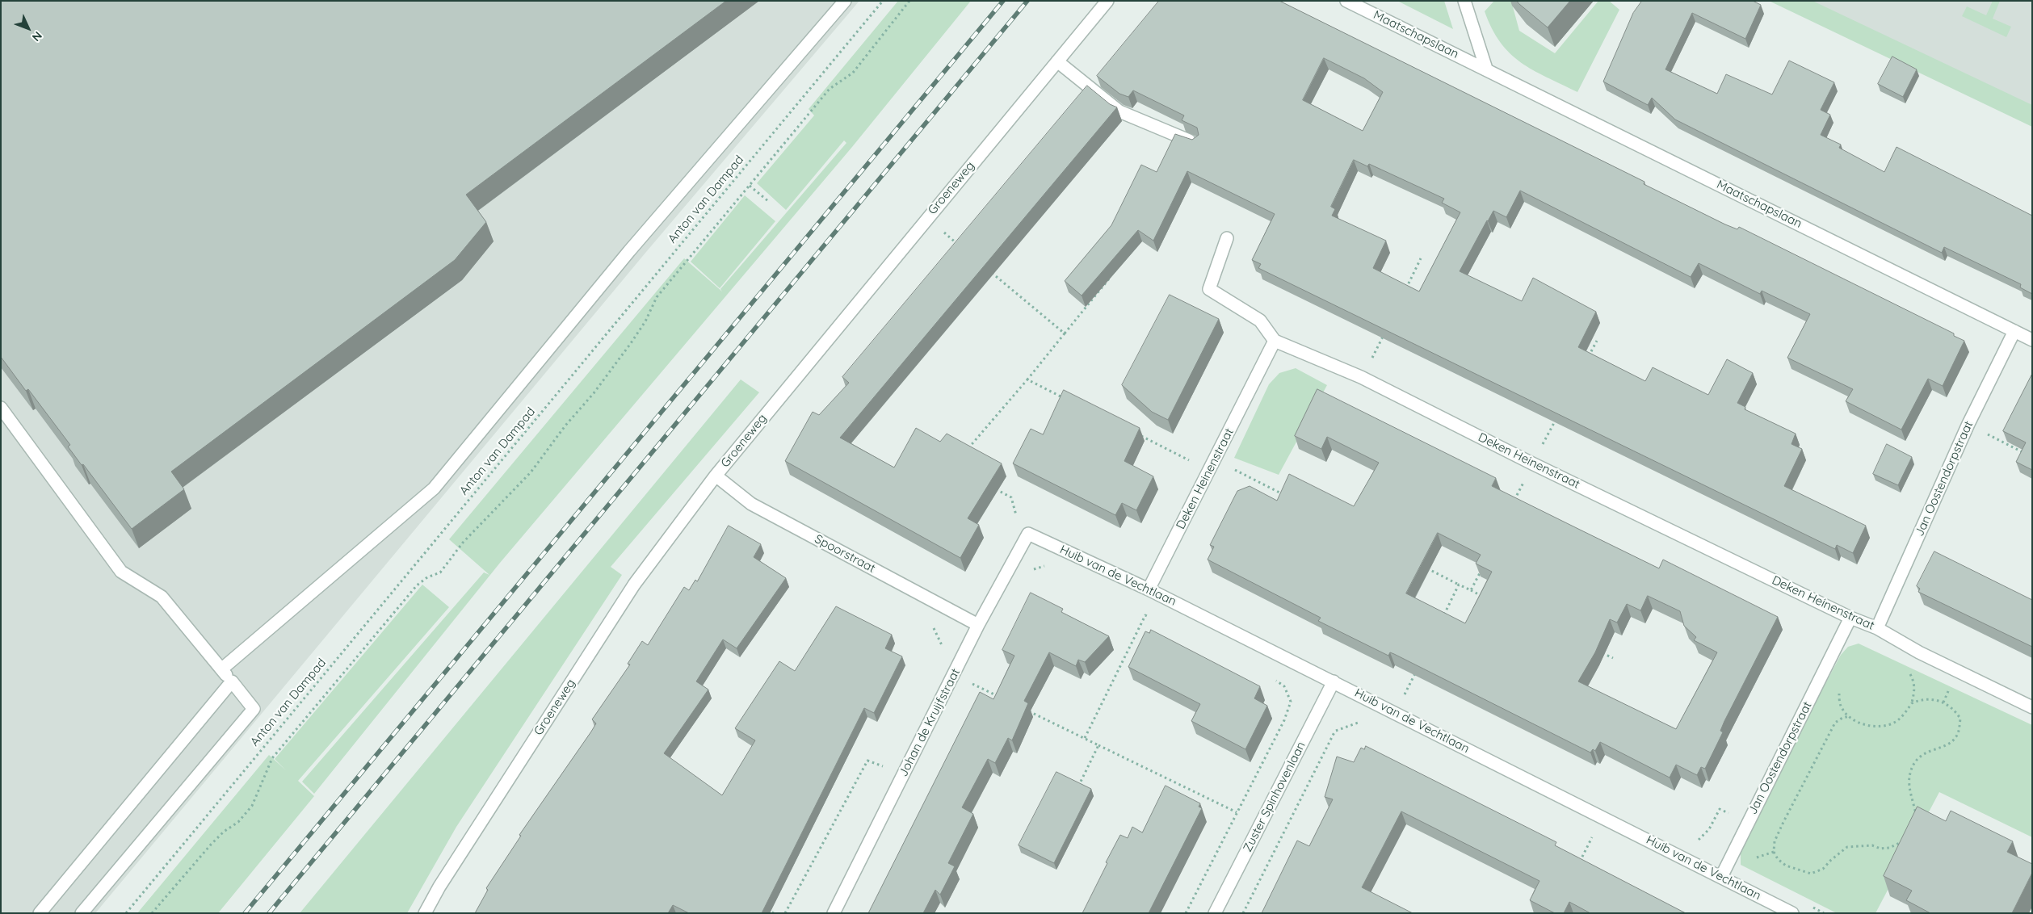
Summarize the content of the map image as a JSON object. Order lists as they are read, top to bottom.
{
  "streets": {
    "street": [
      "Maatschapslaan",
      "Groeneweg",
      "Deken Heinenstraat",
      "Jan Oostendorpstraat",
      "Spoorstraat",
      "Huib van de Vechtlaan",
      "Johan de Kruijfstraat",
      "Zuster Spinhovenlaan"
    ],
    "path": ["Anton van Dampad"]
  },
  "crossings": [
    ["Maatschapslaan", "Jan Oostendorpstraat"],
    ["Groeneweg", "Spoorstraat"],
    ["Deken Heinenstraat", "Jan Oostendorpstraat"],
    ["Deken Heinenstraat", "Huib van de Vechtlaan"],
    ["Jan Oostendorpstraat", "Huib van de Vechtlaan"],
    ["Spoorstraat", "Johan de Kruijfstraat"],
    ["Huib van de Vechtlaan", "Johan de Kruijfstraat"],
    ["Huib van de Vechtlaan", "Zuster Spinhovenlaan"]
  ],
  "north": "bottom right"
}
